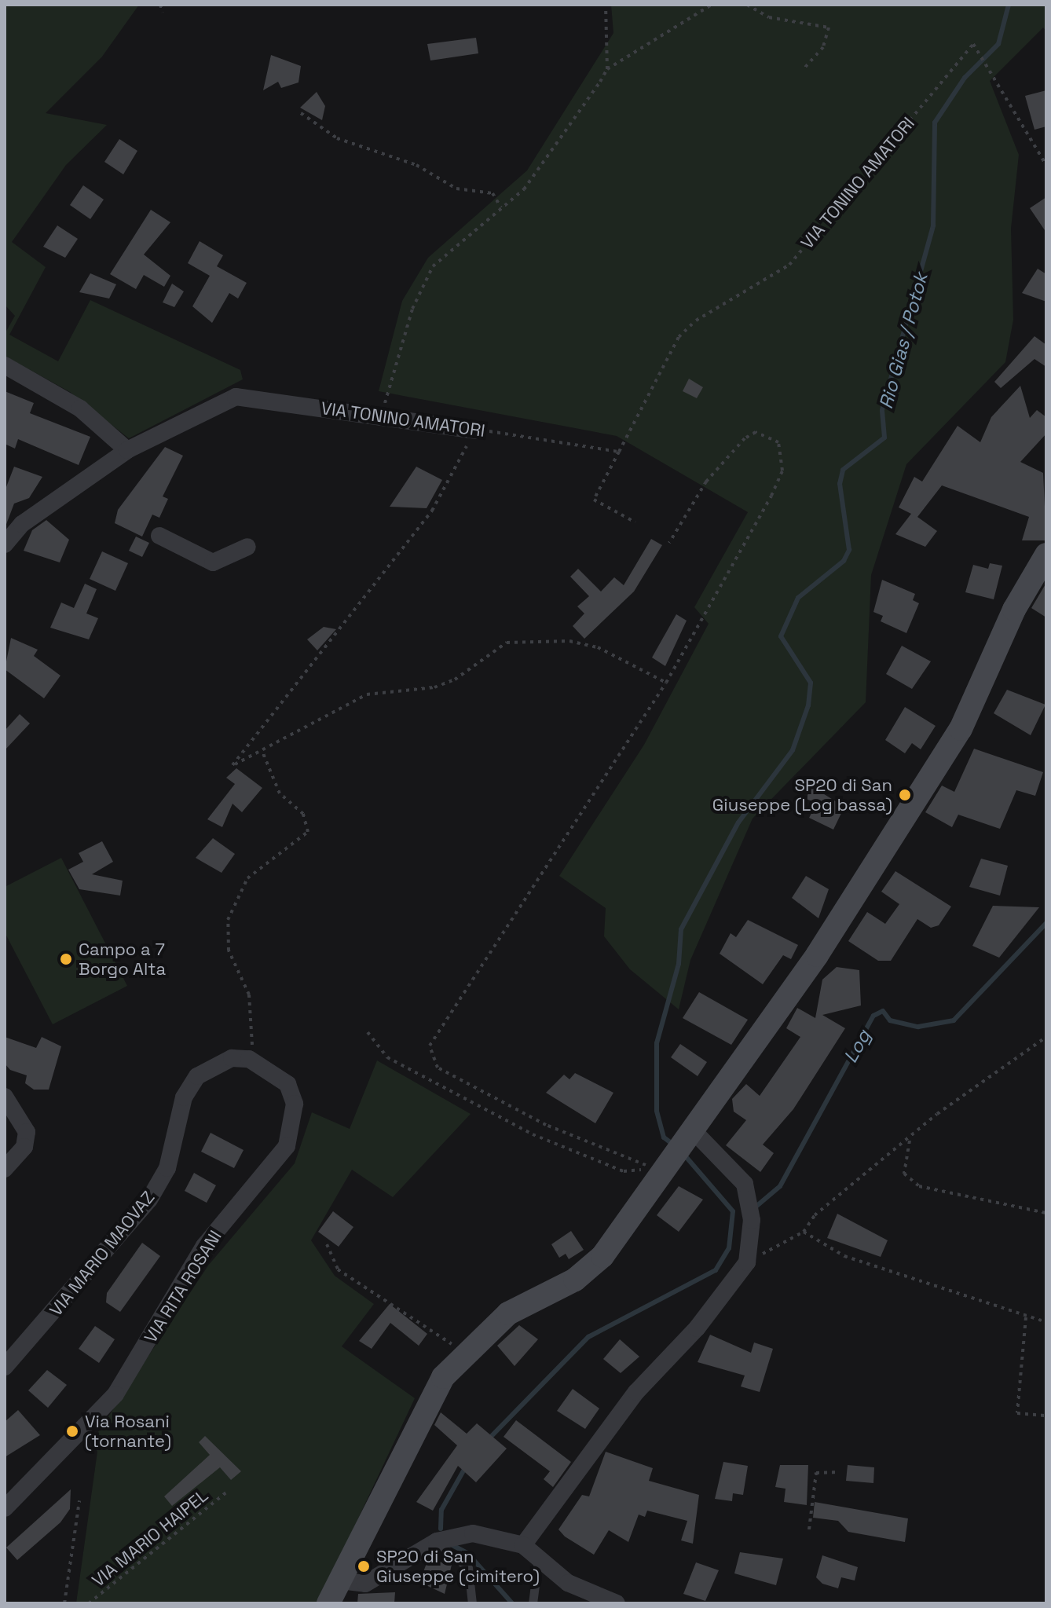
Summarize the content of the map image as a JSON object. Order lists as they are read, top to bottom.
{
  "streets": {
    "street": ["VIA TONINO AMATORI", "VIA MARIO MAOVAZ", "VIA RITA ROSANI"],
    "path": ["VIA MARIO HAIPEL"]
  },
  "crossings": [
    ["VIA MARIO MAOVAZ", "VIA RITA ROSANI"]
  ],
  "water": ["Rio Gias / Potok", "Log"],
  "places": [
    "SP20 di San Giuseppe (Log bassa)",
    "Campo a 7 Borgo Alta",
    "Via Rosani (tornante)",
    "SP20 di San Giuseppe (cimitero)"
  ]
}
